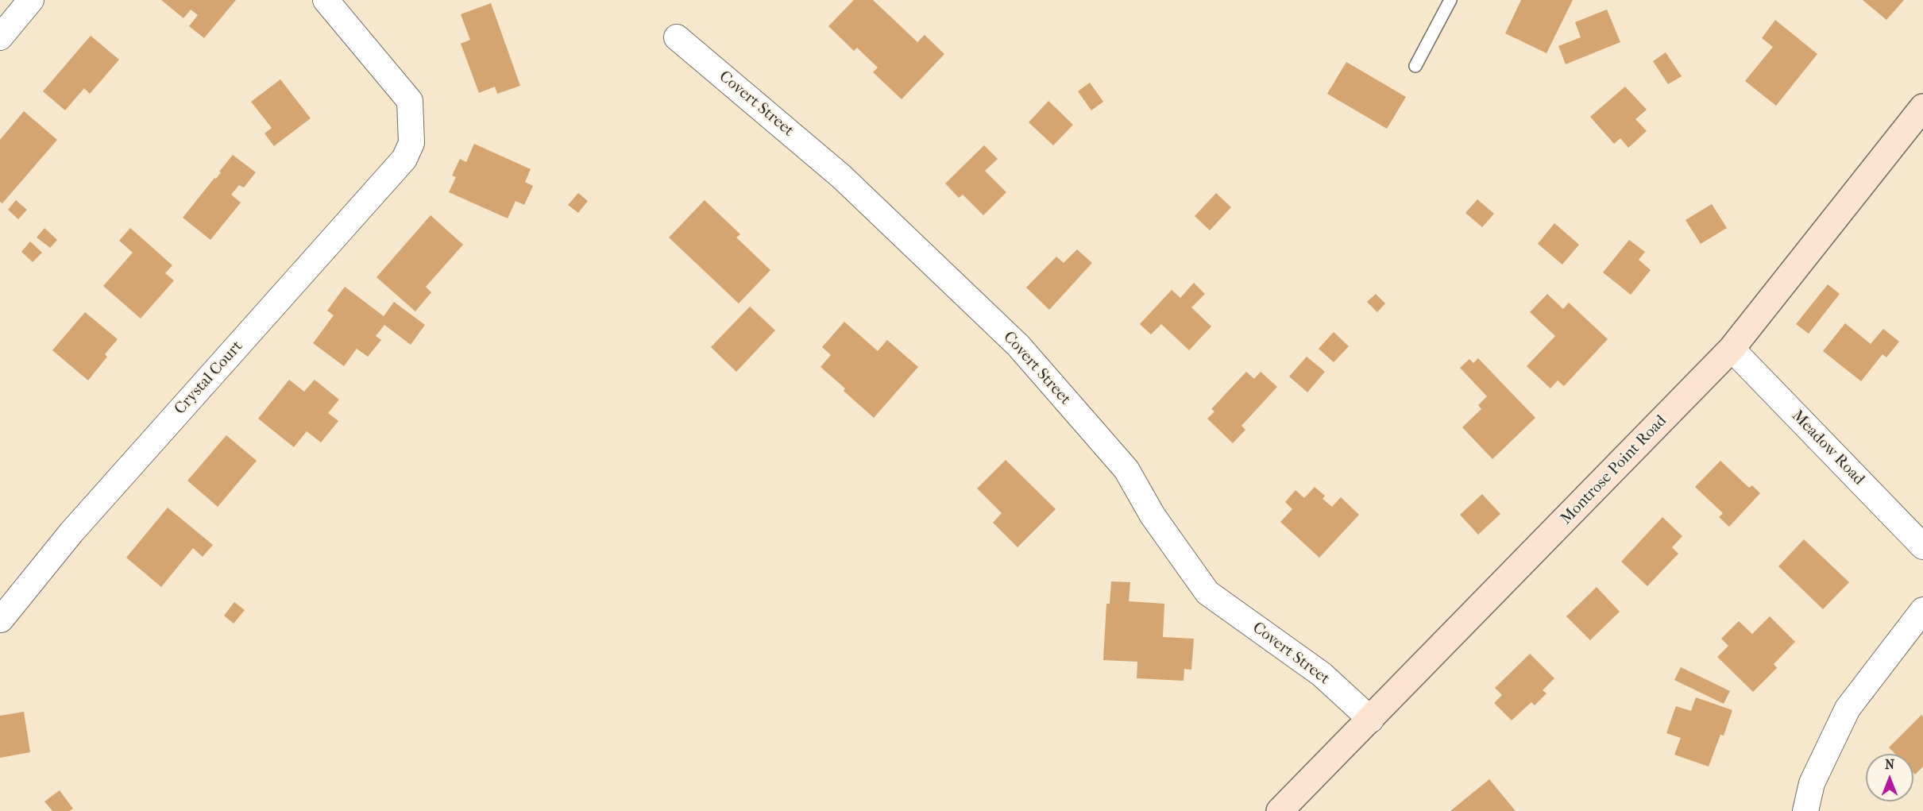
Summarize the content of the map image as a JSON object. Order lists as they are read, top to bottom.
{
  "streets": {
    "street": [
      "Covert Street",
      "Crystal Court",
      "Meadow Road",
      "Montrose Point Road"
    ]
  },
  "crossings": [
    ["Covert Street", "Montrose Point Road"],
    ["Meadow Road", "Montrose Point Road"]
  ],
  "north": "top"
}
